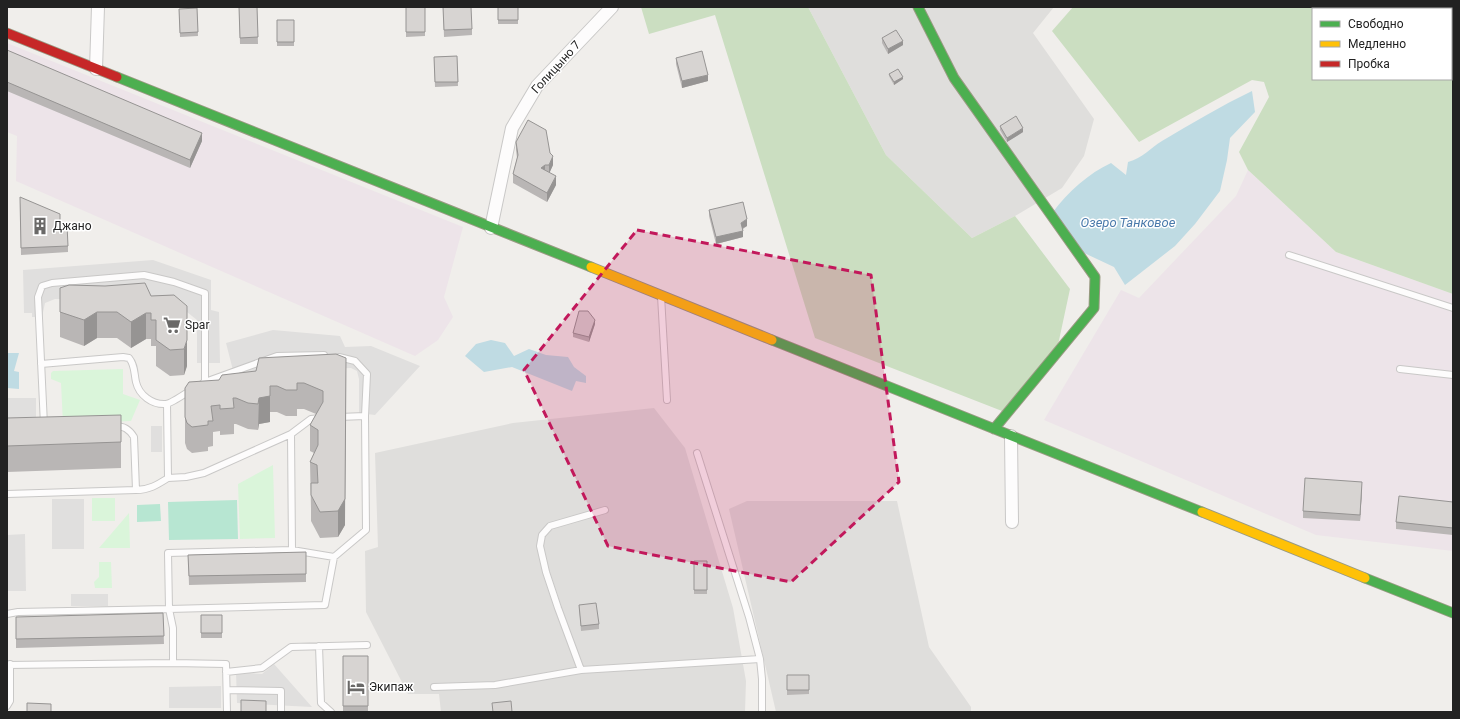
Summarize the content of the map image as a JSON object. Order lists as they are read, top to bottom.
{
  "streets": {
    "street": ["Голицыно 7"]
  },
  "water": ["Озеро Танковое"],
  "places": {
    "building": ["Джано"],
    "supermarket": ["Spar"],
    "hotel": ["Экипаж"]
  },
  "legend": ["Свободно", "Медленно", "Пробка"]
}
